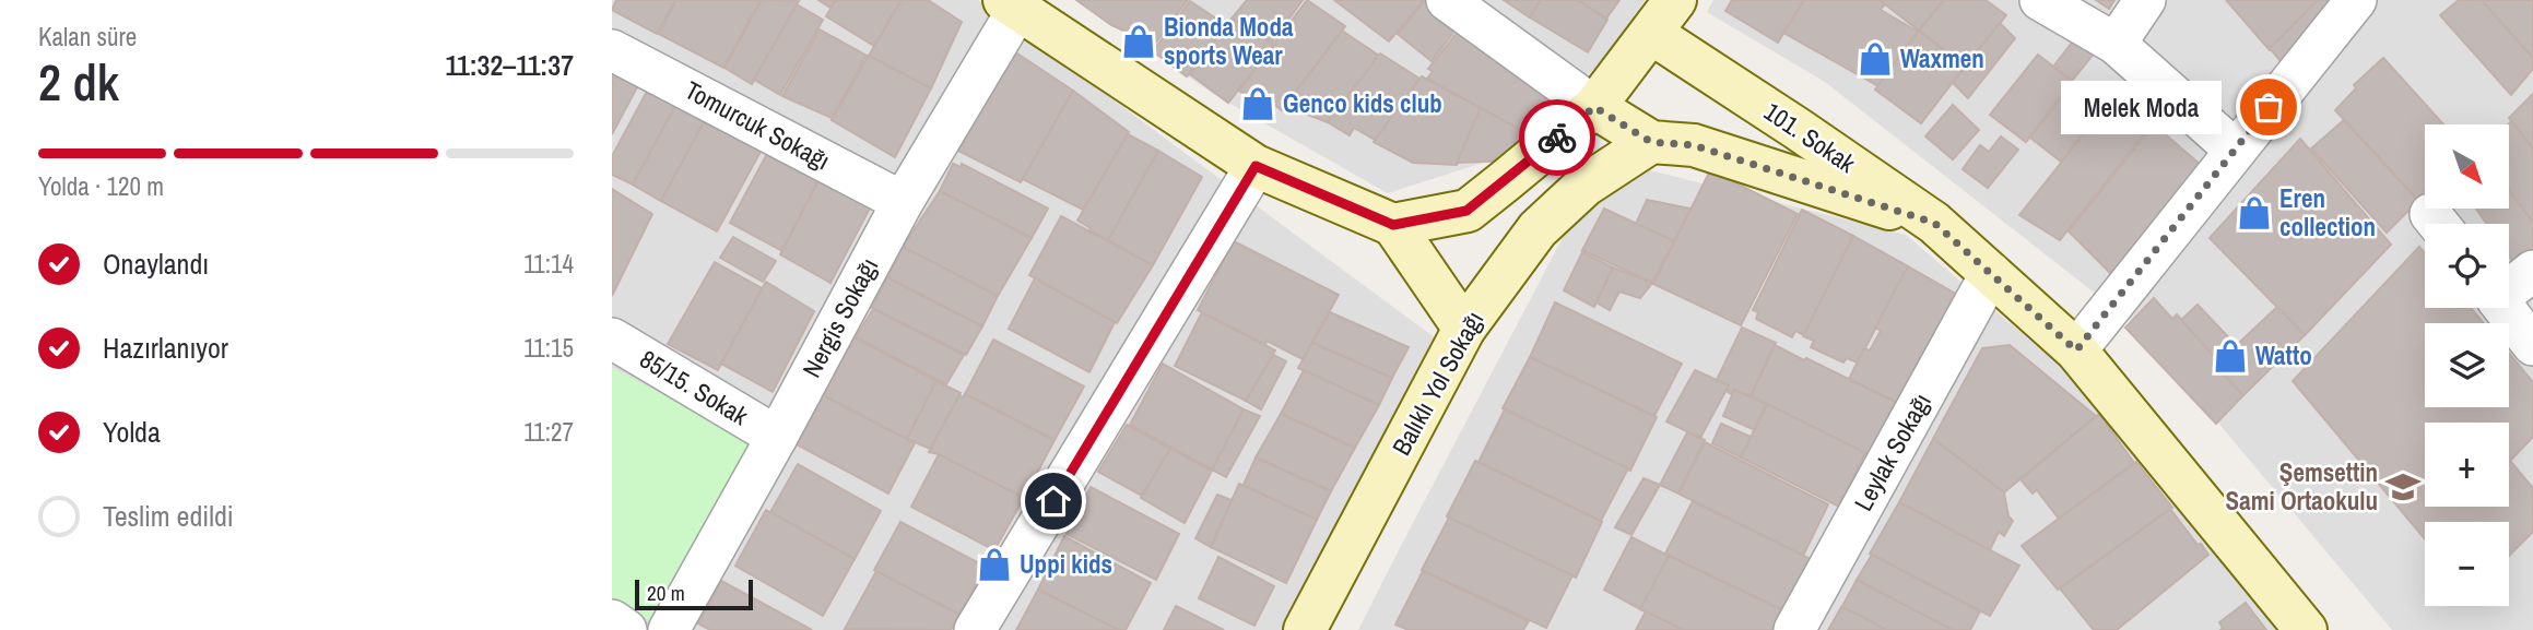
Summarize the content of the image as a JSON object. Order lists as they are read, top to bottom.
{
  "streets": {
    "street": [
      "Tomurcuk Sokağı",
      "101. Sokak",
      "Nergis Sokağı",
      "Balıklı Yol Sokağı",
      "85/15. Sokak",
      "Leylak Sokağı"
    ]
  },
  "crossings": [
    ["Tomurcuk Sokağı", "Nergis Sokağı"],
    ["101. Sokak", "Balıklı Yol Sokağı"],
    ["Nergis Sokağı", "85/15. Sokak"]
  ],
  "places": {
    "shop": [
      "Bionda Moda sports Wear",
      "Waxmen",
      "Genco kids club",
      "Eren collection",
      "Watto",
      "Uppi kids"
    ],
    "other": ["Melek Moda"],
    "school or university": ["Şemsettin Sami Ortaokulu"]
  },
  "scale_bar": "20 m",
  "north": "bottom right",
  "page": {
    "heading": ["2 dk", "Kalan süre", "11:32–11:37"],
    "bubble": "Melek Moda",
    "map_buttons": ["+", "−"],
    "bar": "Yolda · 120 m",
    "list": [
      ["Onaylandı", "11:14"],
      ["Hazırlanıyor", "11:15"],
      ["Yolda", "11:27"],
      "Teslim edildi"
    ],
    "scale": "20 m"
  }
}
